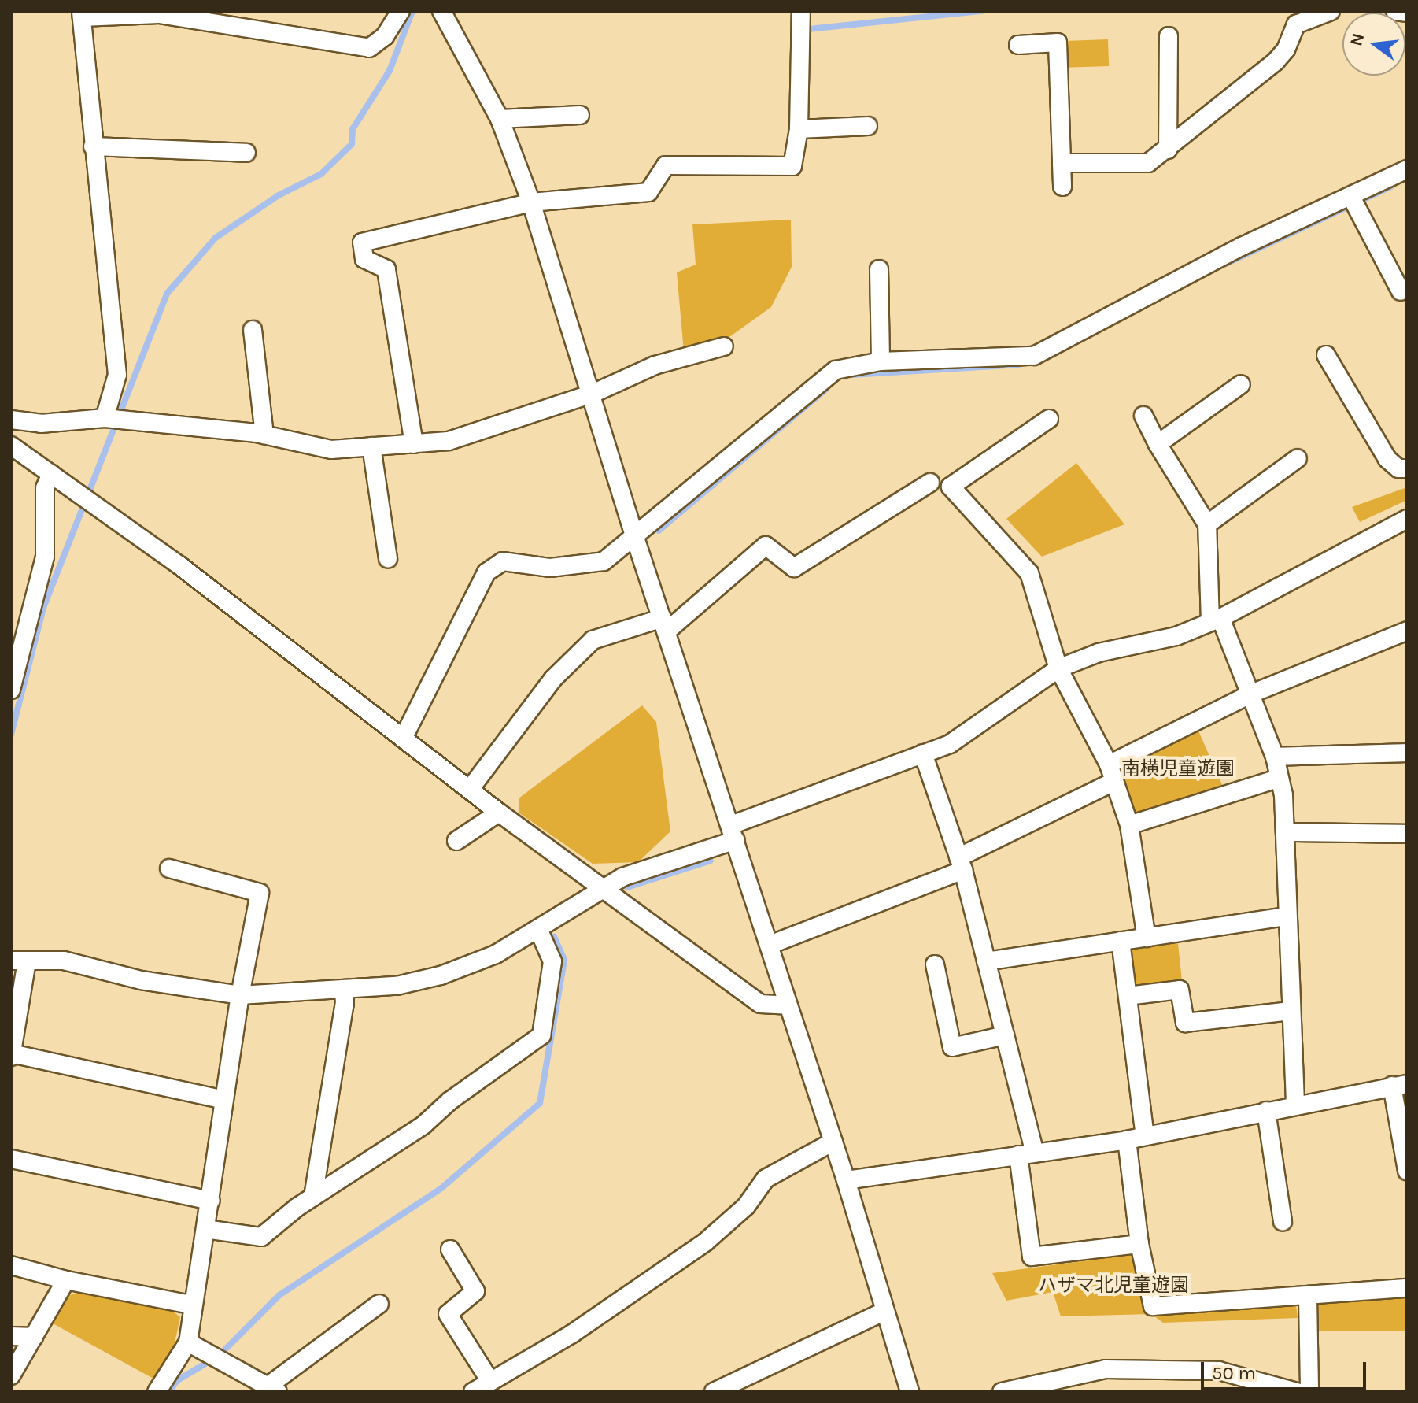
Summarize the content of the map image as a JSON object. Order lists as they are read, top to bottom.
{
  "parks": ["南横児童遊園", "ハザマ北児童遊園"],
  "scale_bar": "50 m",
  "north": "left"
}
